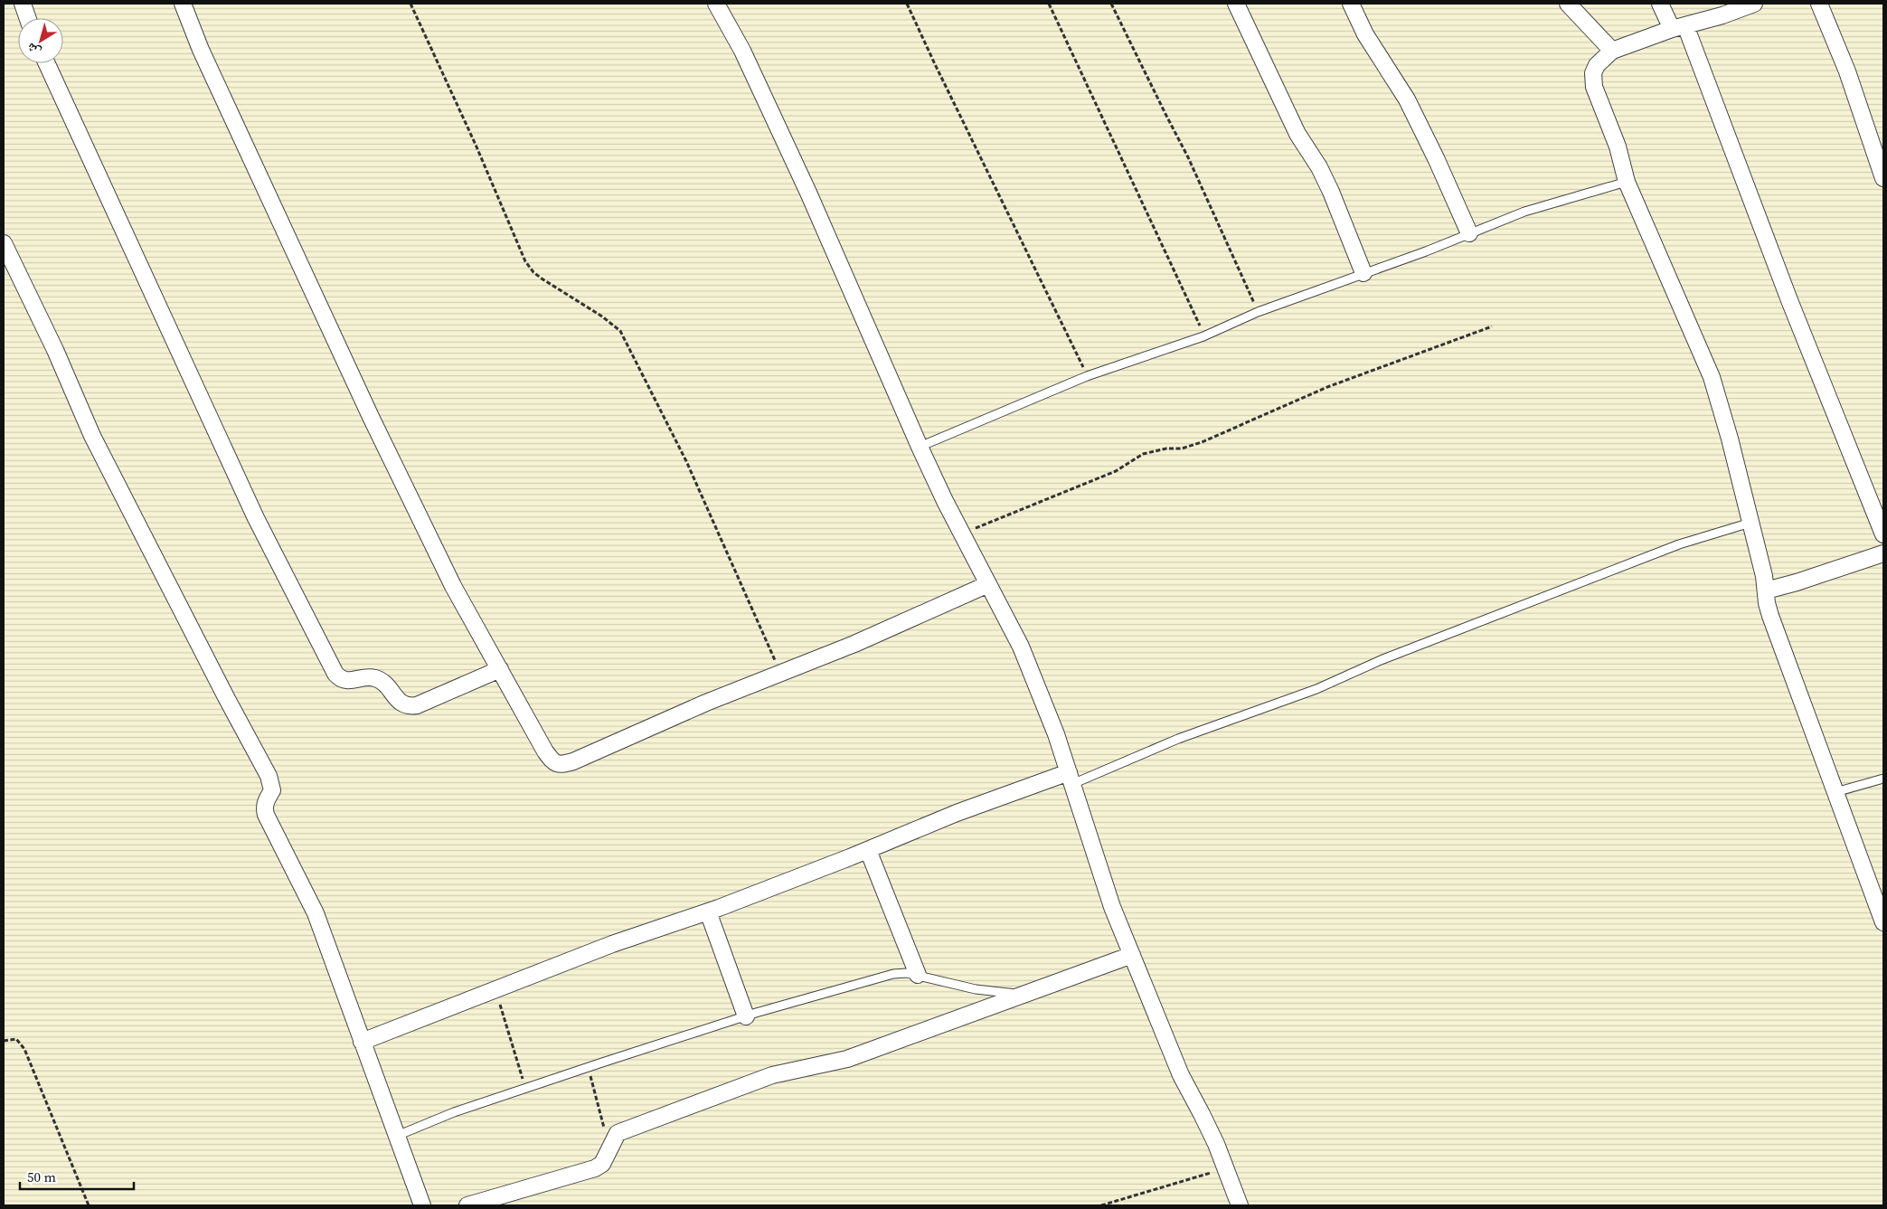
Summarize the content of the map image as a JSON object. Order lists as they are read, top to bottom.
{
  "scale_bar": "50 m",
  "north": "bottom left"
}
